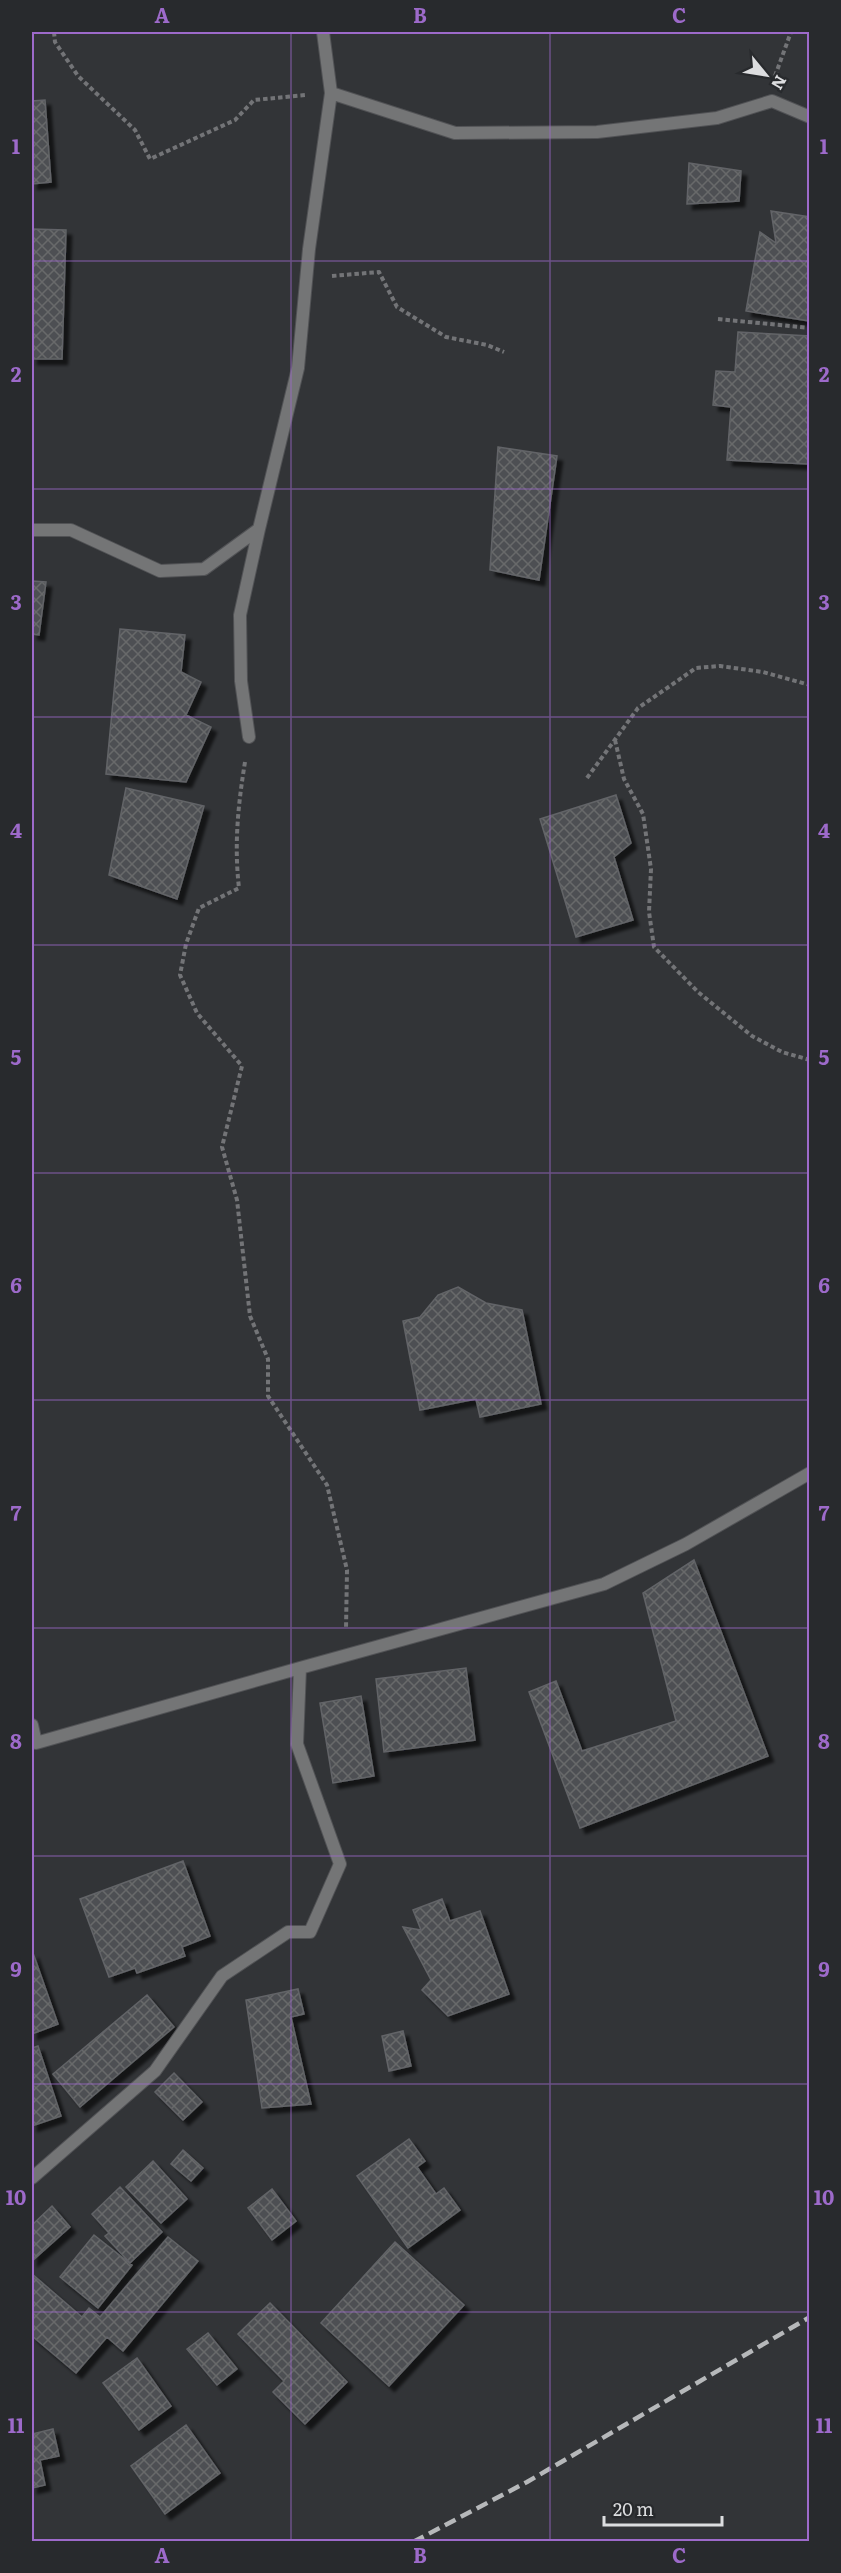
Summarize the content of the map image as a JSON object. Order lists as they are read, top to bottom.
{
  "scale_bar": "20 m",
  "north": "bottom right",
  "grid": {
    "columns": ["A", "B", "C"],
    "rows": [
      "1",
      "2",
      "3",
      "4",
      "5",
      "6",
      "7",
      "8",
      "9",
      "10",
      "11"
    ]
  }
}
